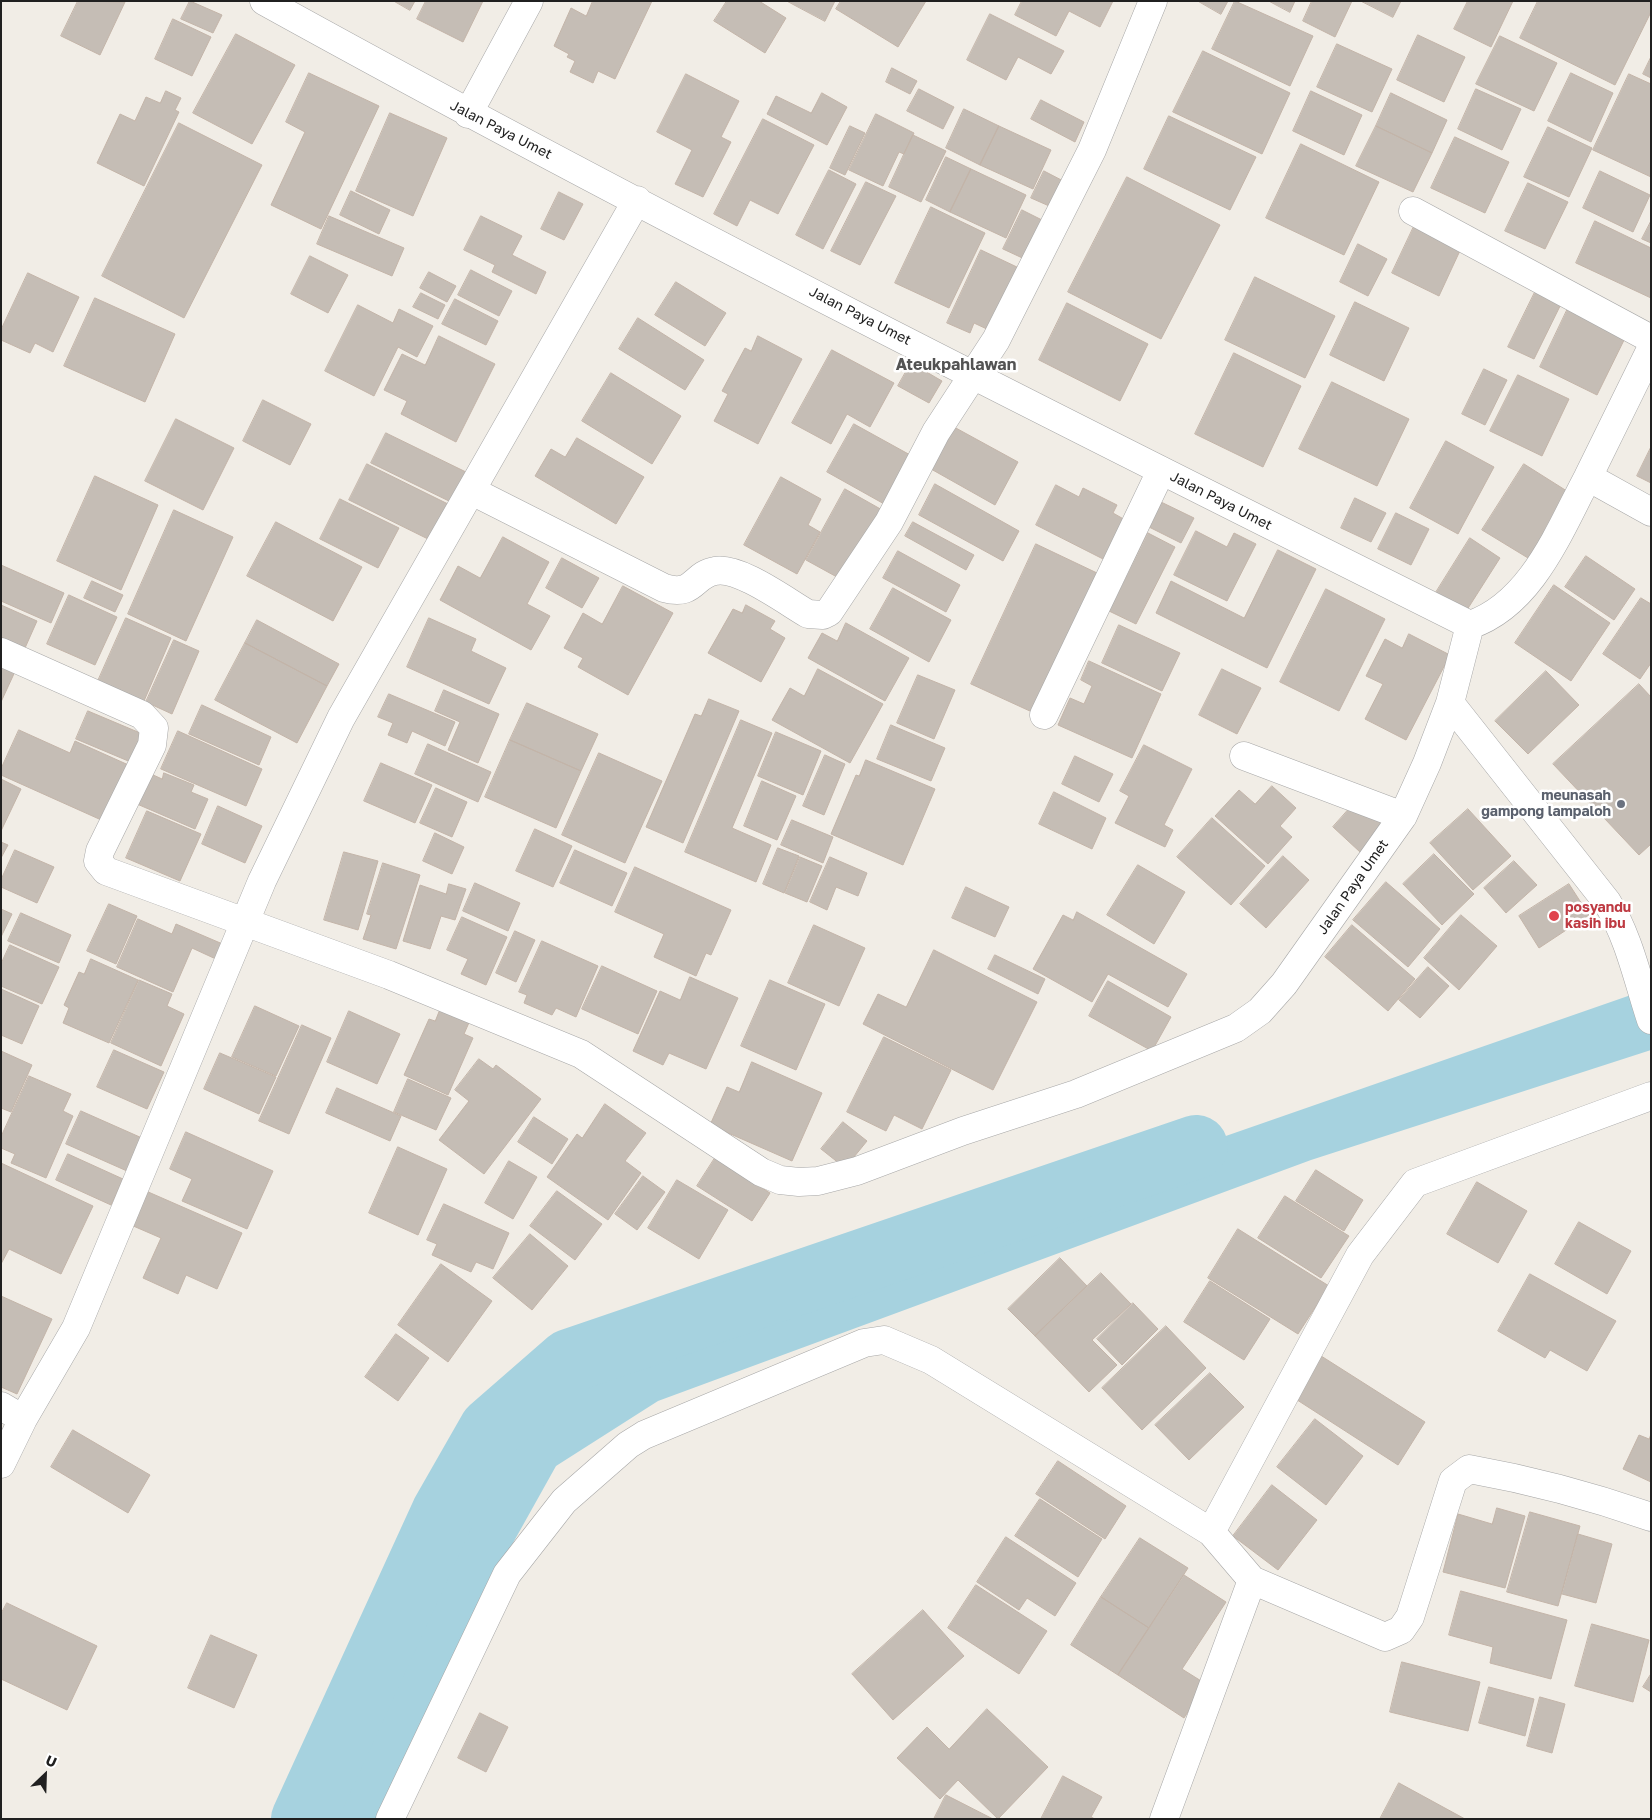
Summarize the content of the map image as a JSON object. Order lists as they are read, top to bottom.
{
  "streets": {
    "street": ["Jalan Paya Umet"]
  },
  "districts": ["Ateukpahlawan"],
  "places": ["meunasah gampong lampaloh", "posyandu kasih ibu"],
  "north": "top right"
}
